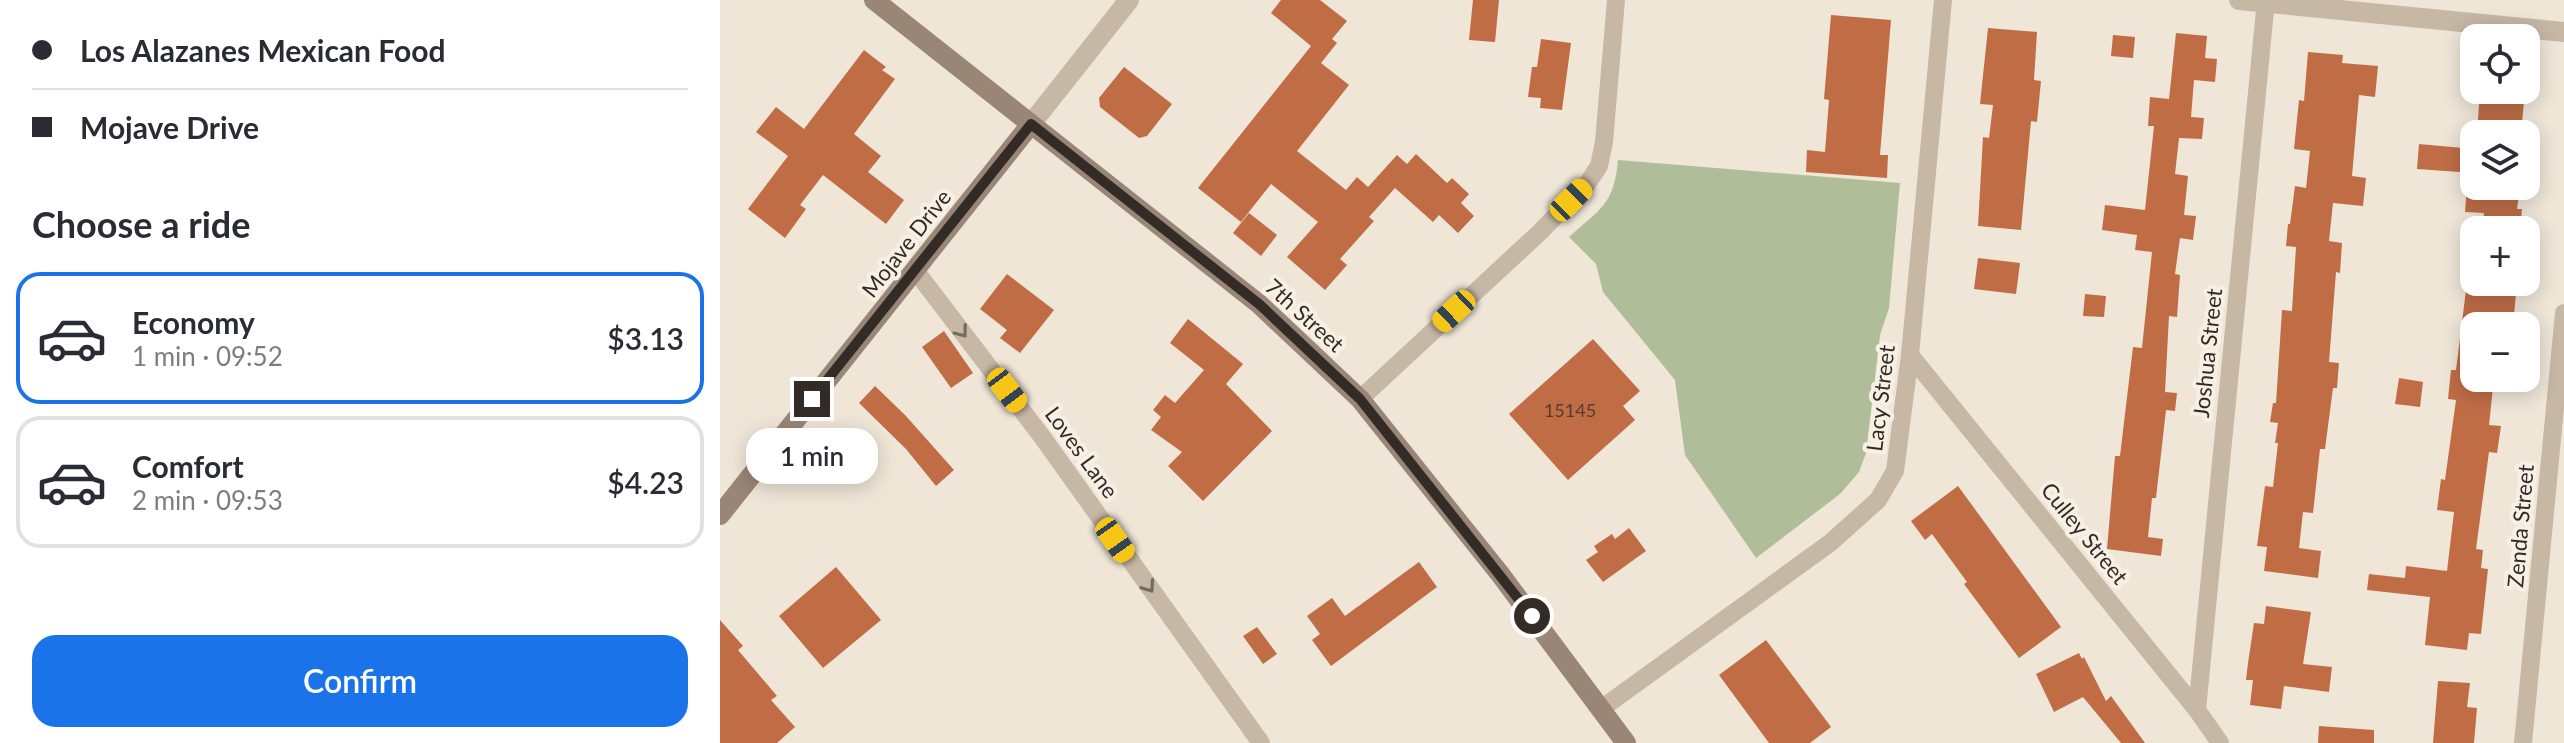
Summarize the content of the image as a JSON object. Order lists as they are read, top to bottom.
{
  "streets": {
    "main road": ["Mojave Drive", "7th Street"],
    "street": [
      "Joshua Street",
      "Lacy Street",
      "Loves Lane",
      "Zenda Street",
      "Culley Street"
    ]
  },
  "crossings": [
    ["Mojave Drive", "7th Street"],
    ["Mojave Drive", "Loves Lane"],
    ["7th Street", "Lacy Street"],
    ["Joshua Street", "Culley Street"],
    ["Lacy Street", "Culley Street"]
  ],
  "one_way": ["Loves Lane"],
  "house_numbers": ["15145"],
  "page": {
    "banner": ["Los Alazanes Mexican Food", "Mojave Drive"],
    "map_buttons": ["+", "−"],
    "heading": "Choose a ride",
    "list": [
      {
        "name": "Economy",
        "note": "1 min · 09:52",
        "value": "$3.13"
      },
      {
        "name": "Comfort",
        "note": "2 min · 09:53",
        "value": "$4.23"
      }
    ],
    "bubble": "1 min",
    "buttons": "Confirm"
  }
}
